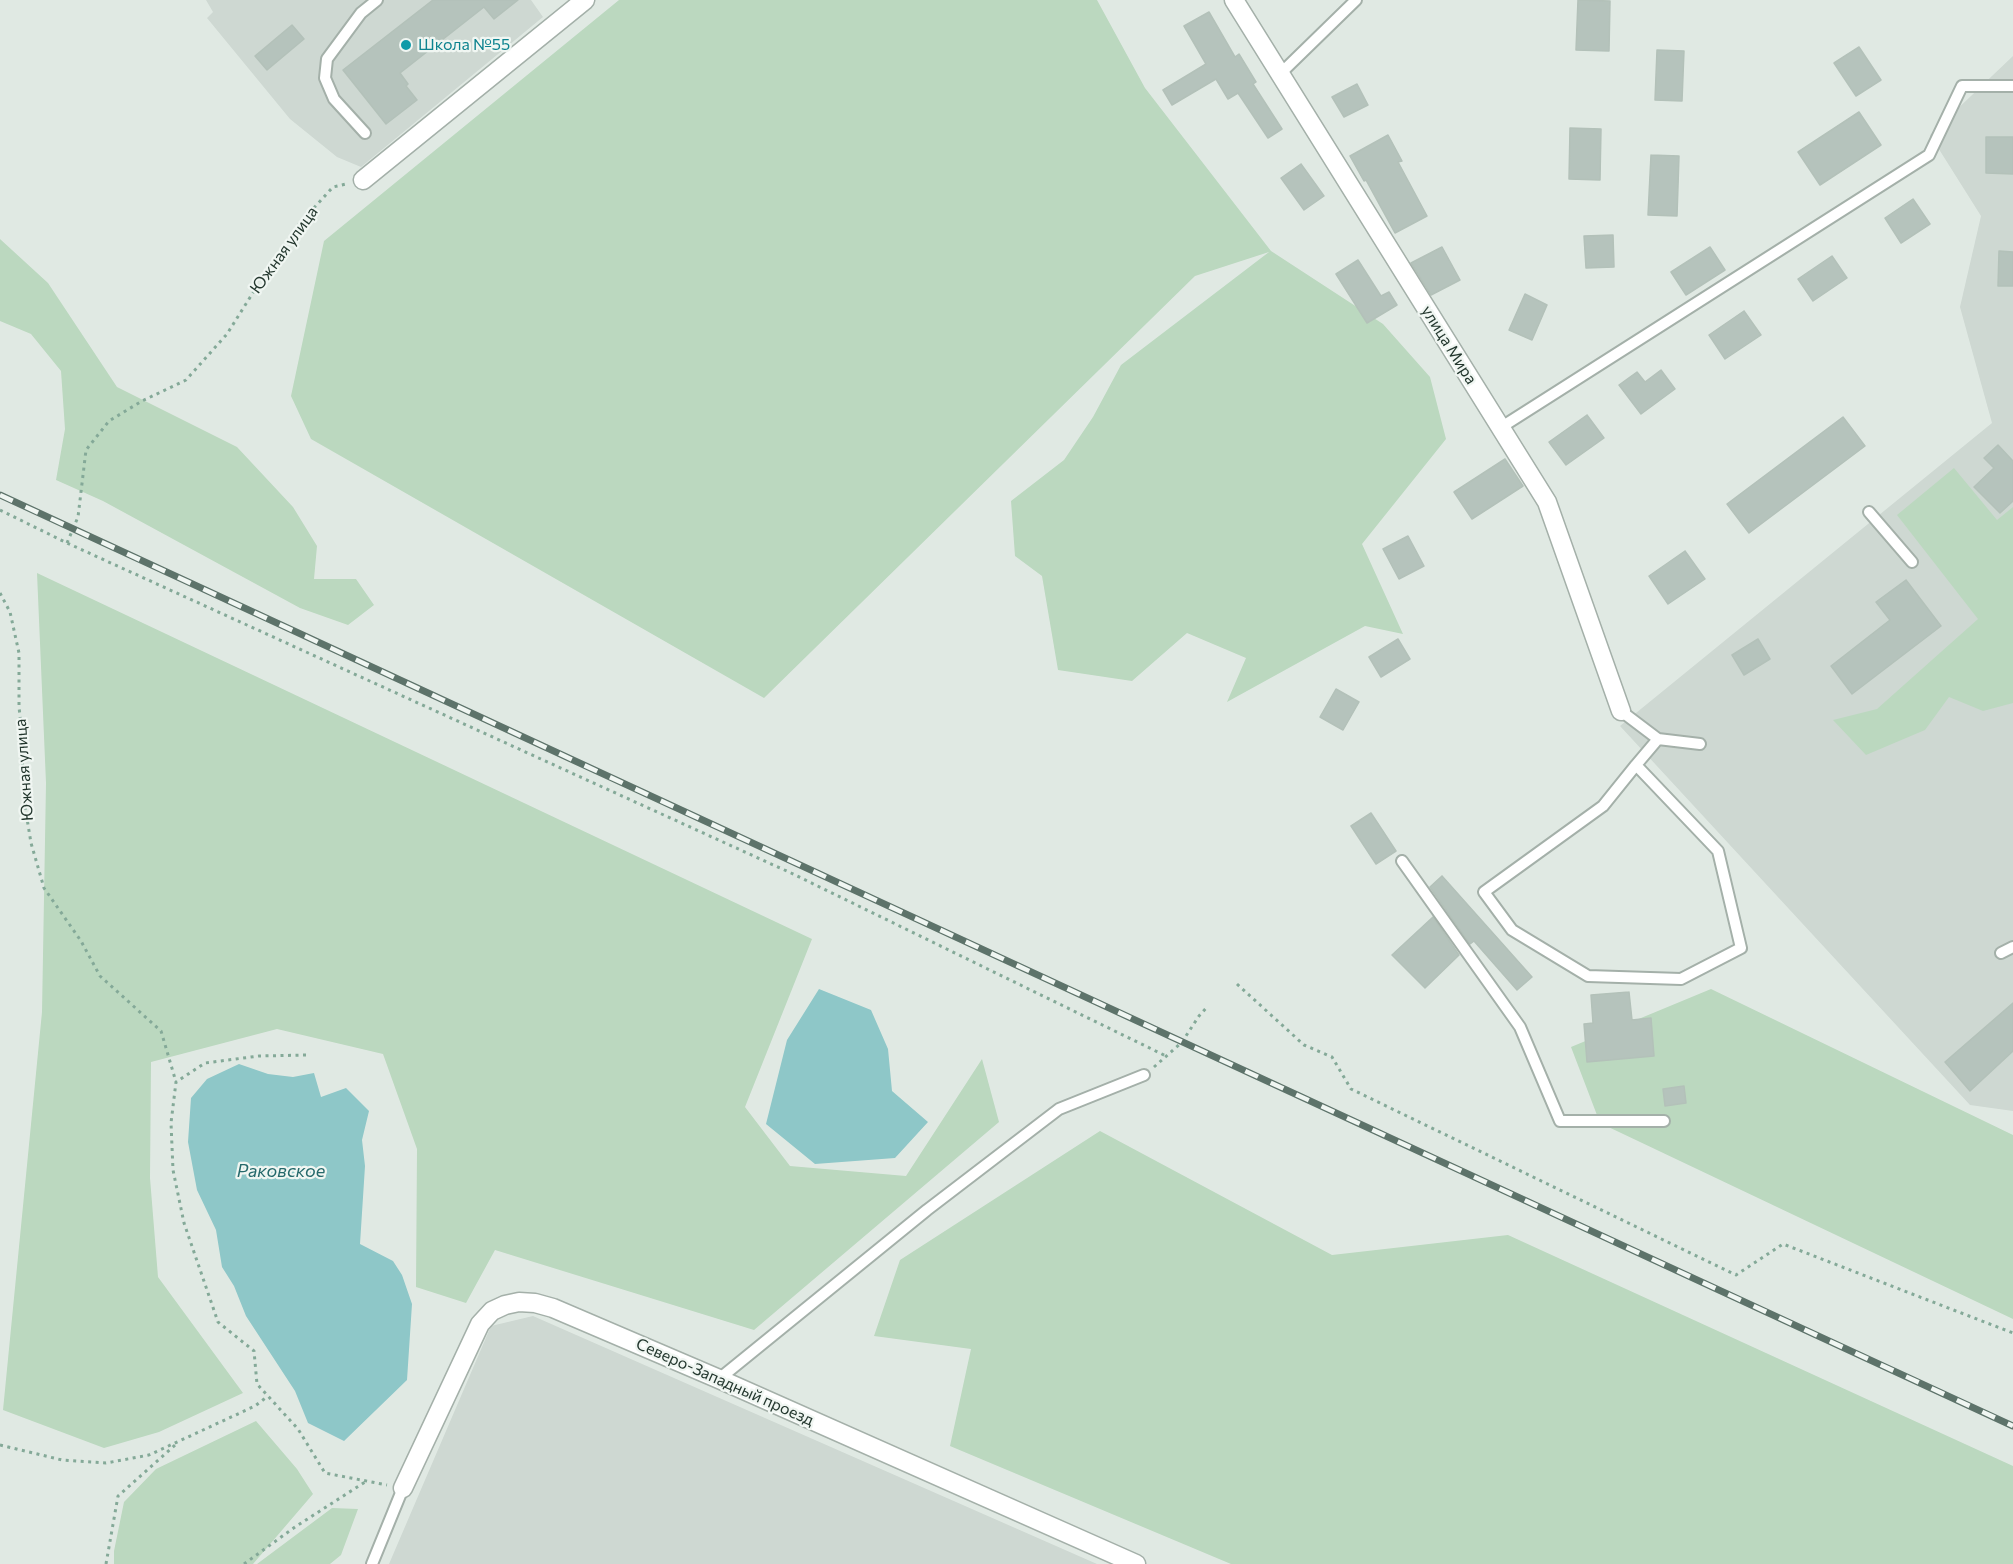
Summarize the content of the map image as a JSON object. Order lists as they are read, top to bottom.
{
  "streets": {
    "street": ["улица Мира", "Северо-Западный проезд"],
    "path": ["Южная улица"]
  },
  "water": ["Раковское"],
  "places": ["Школа №55"]
}
